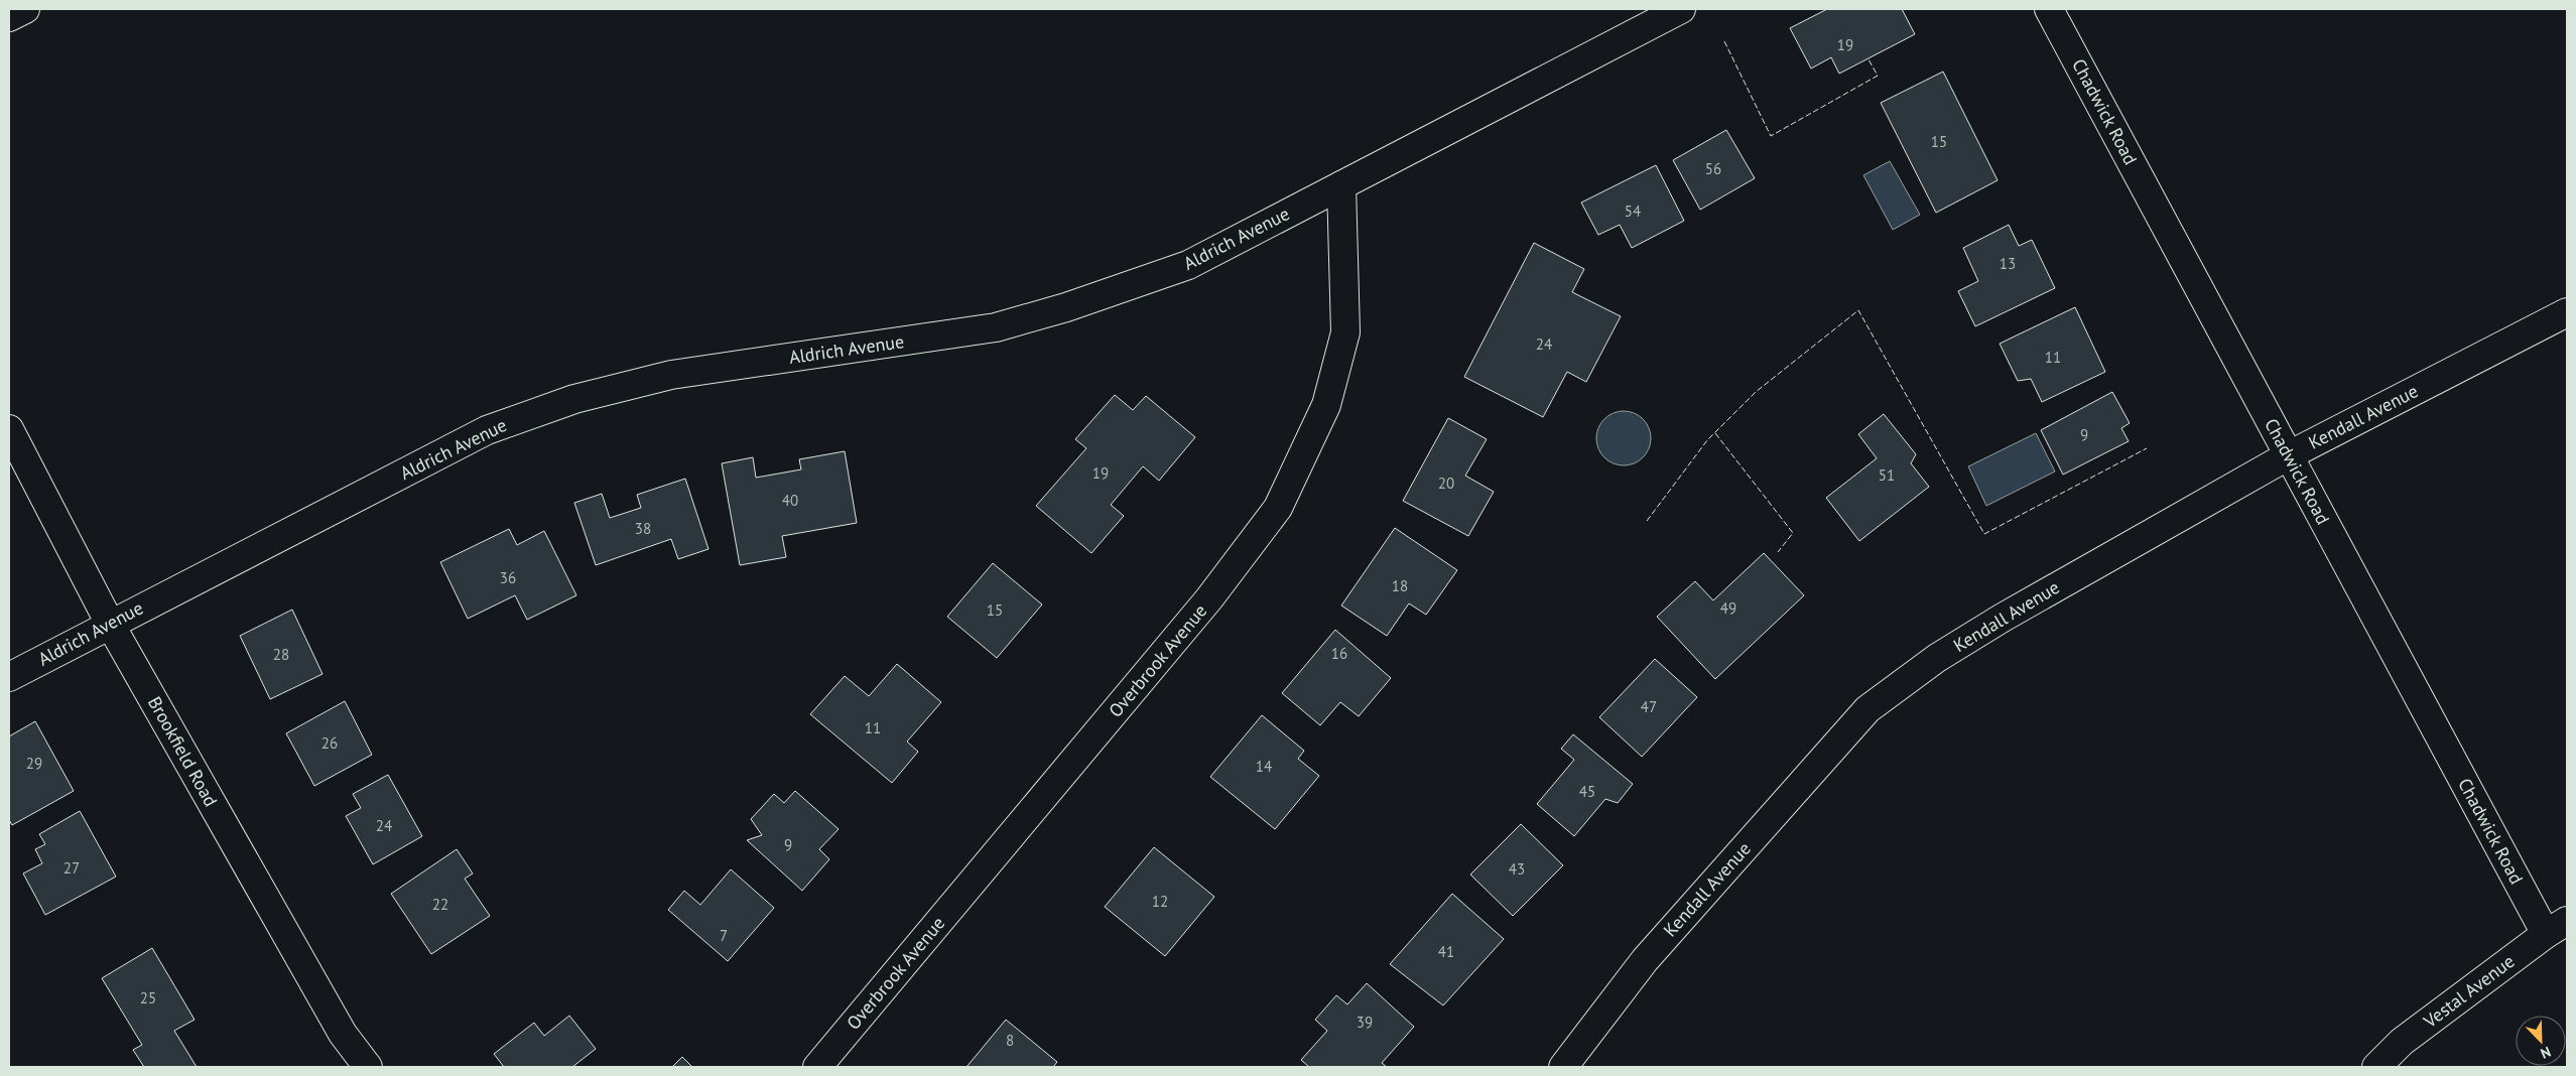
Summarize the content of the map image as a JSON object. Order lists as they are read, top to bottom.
{
  "streets": {
    "street": [
      "Chadwick Road",
      "Aldrich Avenue",
      "Kendall Avenue",
      "Overbrook Avenue",
      "Brookfield Road",
      "Vestal Avenue"
    ]
  },
  "crossings": [
    ["Chadwick Road", "Kendall Avenue"],
    ["Chadwick Road", "Vestal Avenue"],
    ["Aldrich Avenue", "Overbrook Avenue"],
    ["Aldrich Avenue", "Brookfield Road"]
  ],
  "house_numbers": [
    "19",
    "15",
    "56",
    "54",
    "13",
    "24",
    "11",
    "9",
    "19",
    "51",
    "20",
    "40",
    "38",
    "36",
    "18",
    "49",
    "15",
    "16",
    "28",
    "47",
    "11",
    "26",
    "29",
    "14",
    "45",
    "24",
    "9",
    "27",
    "43",
    "12",
    "22",
    "7",
    "41",
    "25",
    "39",
    "8"
  ],
  "north": "bottom right"
}
